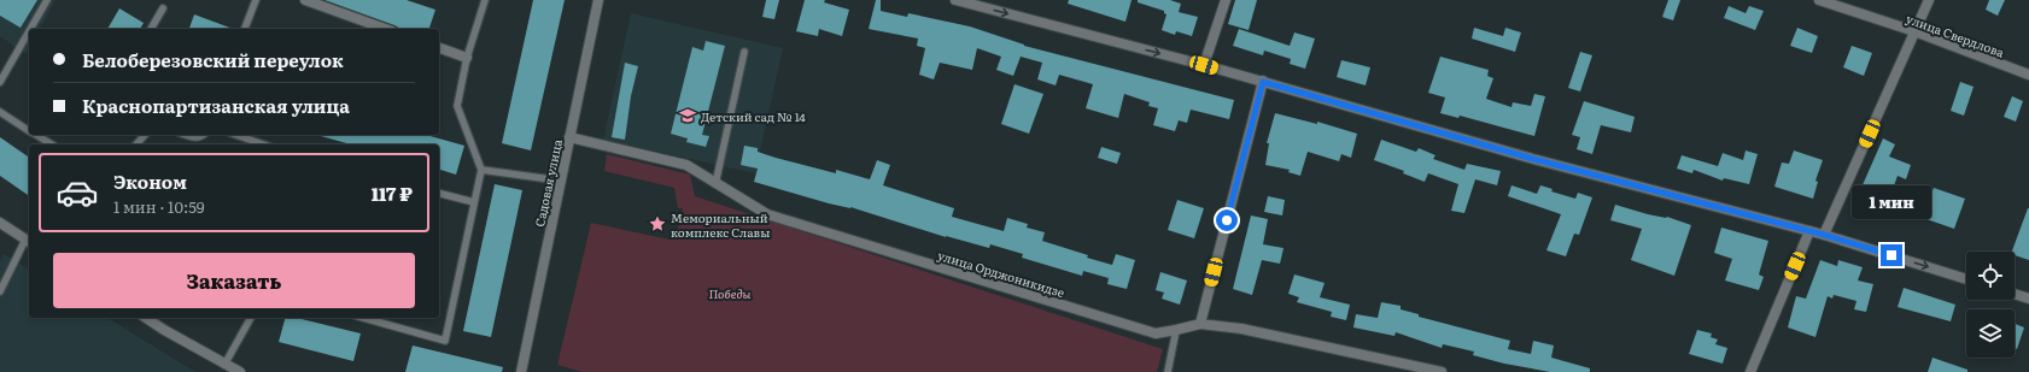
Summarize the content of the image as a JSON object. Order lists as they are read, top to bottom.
{
  "streets": {
    "street": ["улица Свердлова", "Садовая улица", "улица Орджоникидзе"]
  },
  "crossings": [
    ["Садовая улица", "улица Орджоникидзе"]
  ],
  "parks": ["Победы"],
  "places": {
    "school or university": ["Детский сад № 14"],
    "place": ["Мемориальный комплекс Славы"]
  },
  "page": {
    "banner": ["Белоберезовский переулок", "Краснопартизанская улица"],
    "list": [
      {
        "name": "Эконом",
        "note": "1 мин · 10:59",
        "value": "117 ₽"
      }
    ],
    "bubble": "1 мин",
    "buttons": "Заказать"
  }
}
